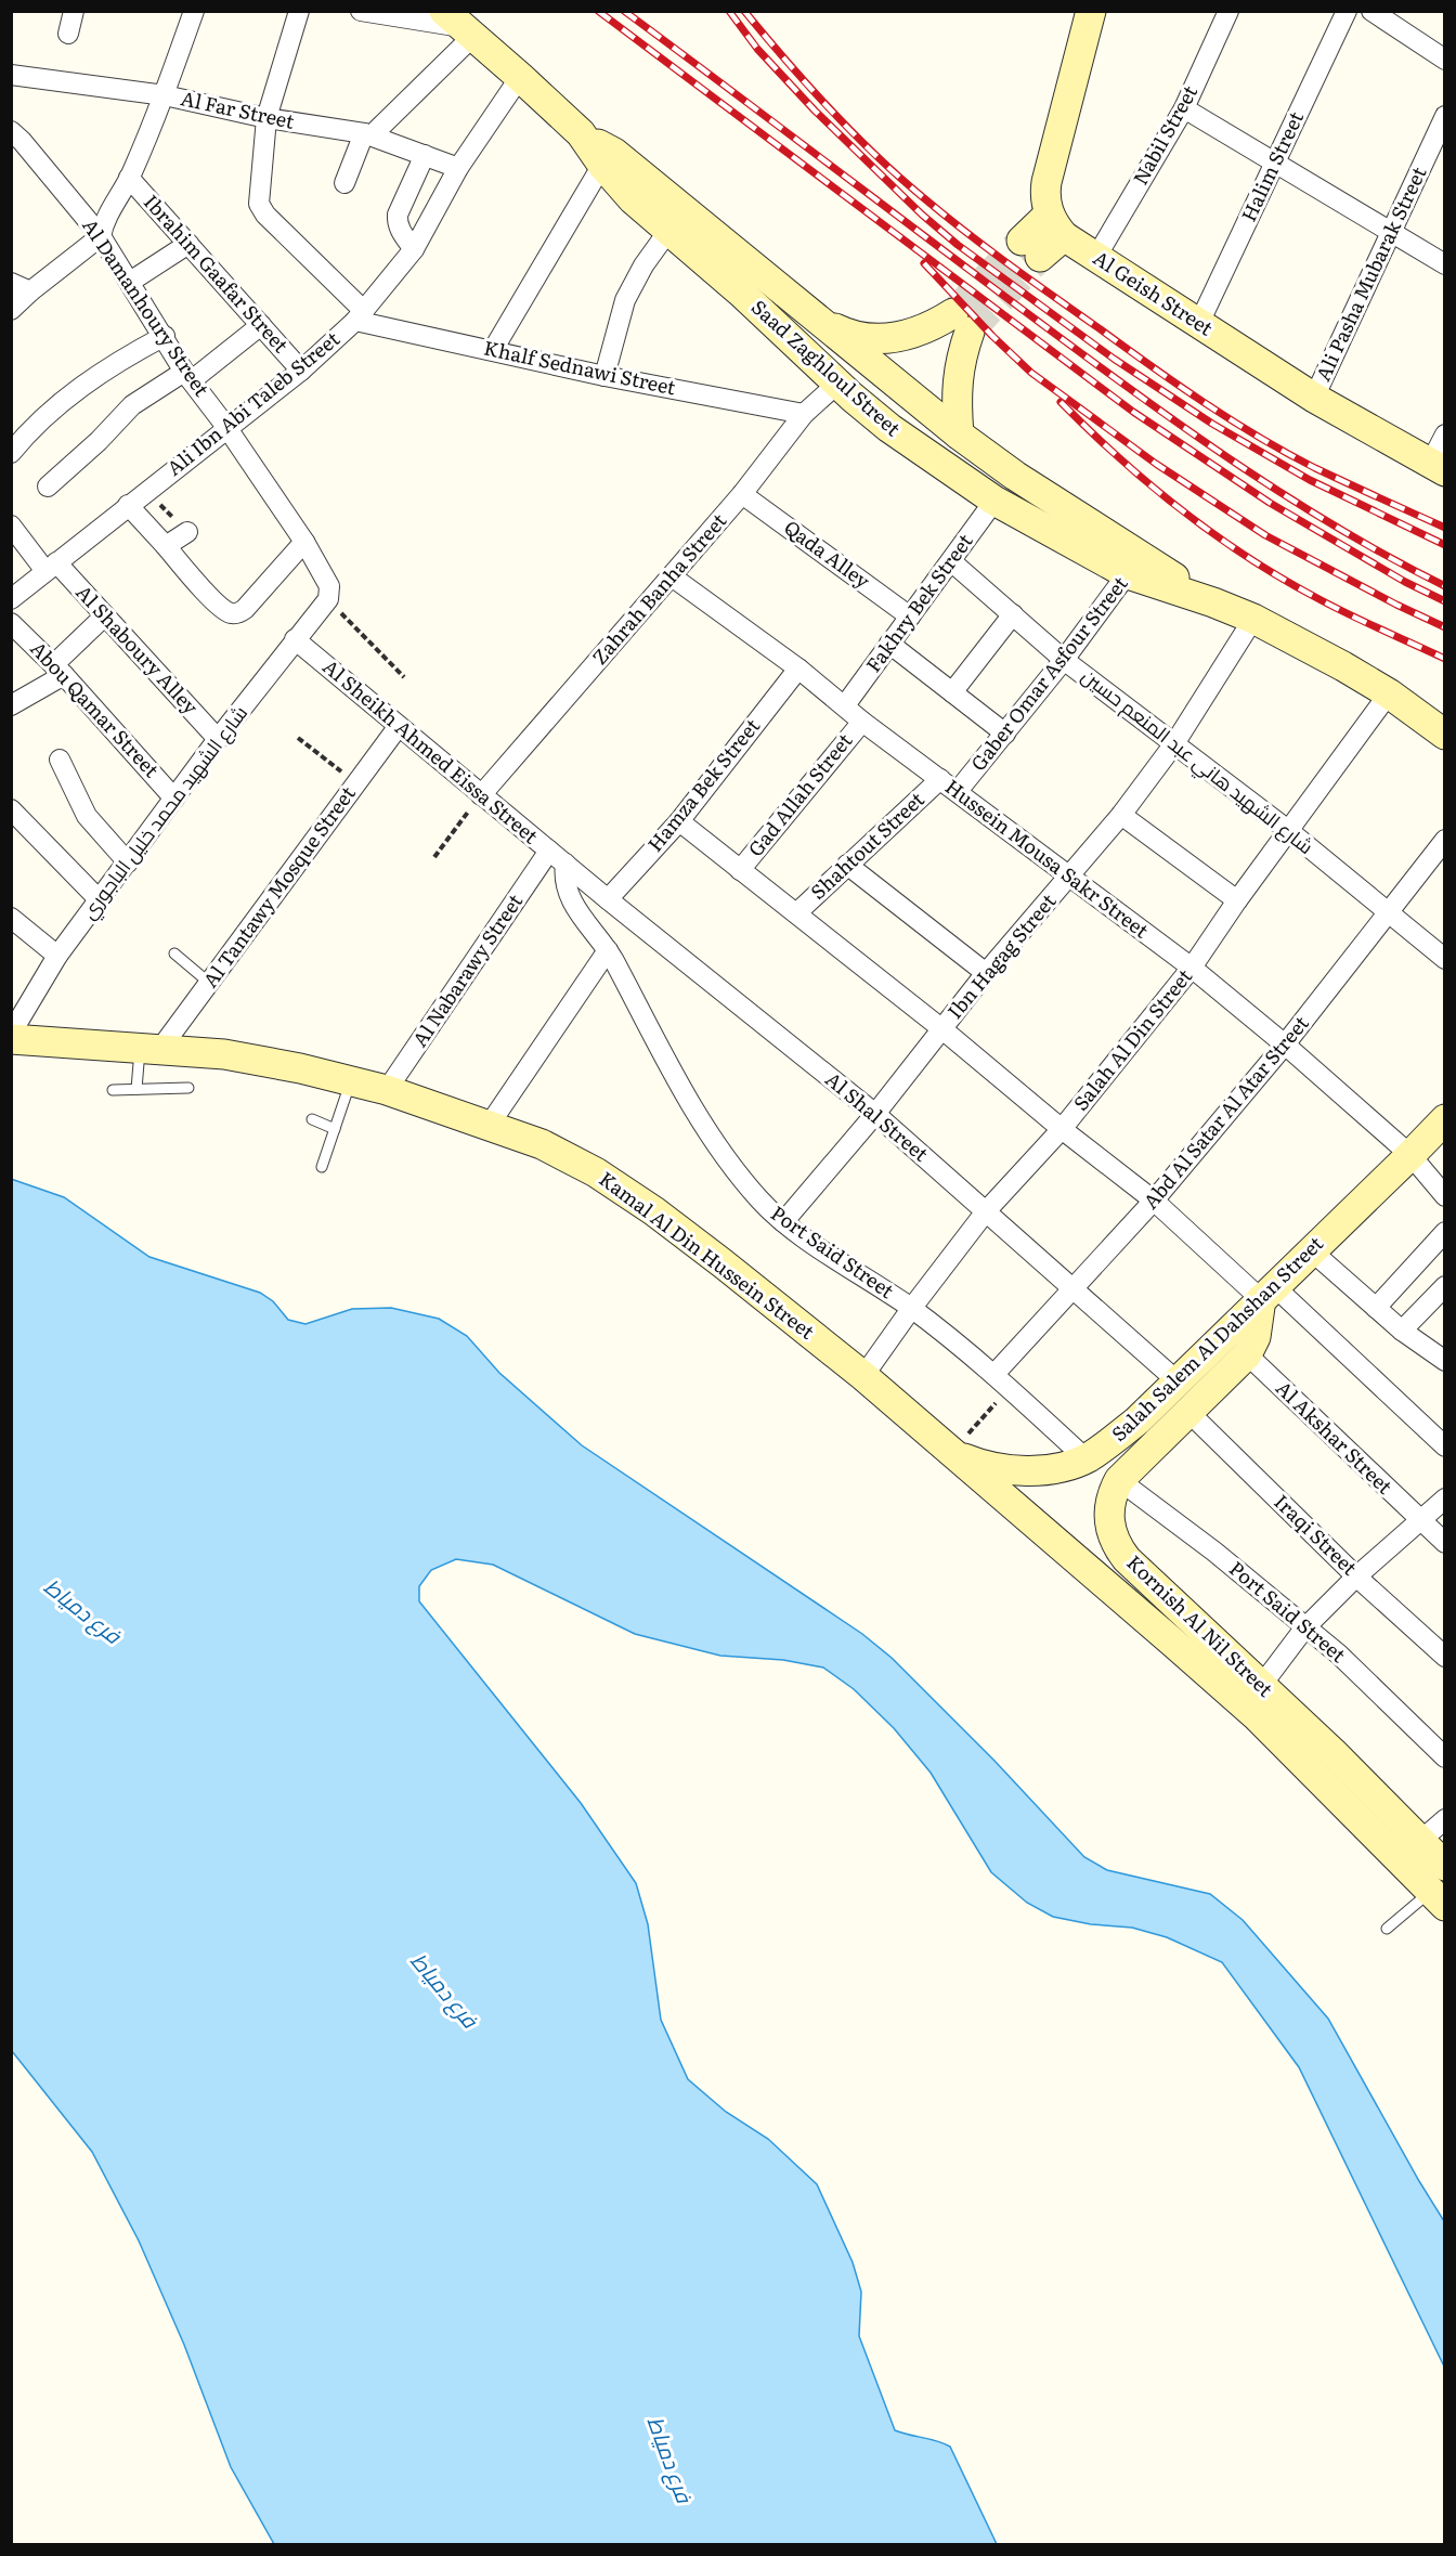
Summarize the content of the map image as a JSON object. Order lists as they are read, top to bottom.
{
  "streets": {
    "main road": [
      "Al Geish Street",
      "Saad Zaghloul Street",
      "Kamal Al Din Hussein Street",
      "Salah Salem Al Dahshan Street",
      "Kornish Al Nil Street"
    ],
    "street": [
      "Al Far Street",
      "Nabil Street",
      "Halim Street",
      "Ibrahim Gaafar Street",
      "Ali Pasha Mubarak Street",
      "Al Damanhoury Street",
      "Khalf Sednawi Street",
      "Ali Ibn Abi Taleb Street",
      "Qada Alley",
      "Zahrah Banha Street",
      "Fakhry Bek Street",
      "Al Shaboury Alley",
      "Gaber Omar Asfour Street",
      "Abou Qamar Street",
      "Al Sheikh Ahmed Eissa Street",
      "شارع الشهيد هاني عبد المنعم حسين",
      "Hamza Bek Street",
      "Gad Allah Street",
      "شارع الشهيد محمد خليل الباجوري",
      "Shahtout Street",
      "Hussein Mousa Sakr Street",
      "Al Tantawy Mosque Street",
      "Ibn Hagag Street",
      "Al Nabarawy Street",
      "Salah Al Din Street",
      "Abd Al Satar Al Atar Street",
      "Al Shal Street",
      "Port Said Street",
      "Al Akshar Street",
      "Iraqi Street"
    ]
  },
  "crossings": [
    ["Al Far Street", "Ali Ibn Abi Taleb Street"],
    ["Nabil Street", "Al Geish Street"],
    ["Halim Street", "Al Geish Street"],
    ["Ibrahim Gaafar Street", "Ali Ibn Abi Taleb Street"],
    ["Ali Pasha Mubarak Street", "Al Geish Street"],
    ["Al Damanhoury Street", "Ali Ibn Abi Taleb Street"],
    ["Al Damanhoury Street", "شارع الشهيد محمد خليل الباجوري"],
    ["Khalf Sednawi Street", "Ali Ibn Abi Taleb Street"],
    ["Khalf Sednawi Street", "Zahrah Banha Street"],
    ["Saad Zaghloul Street", "Ali Ibn Abi Taleb Street"],
    ["Saad Zaghloul Street", "Zahrah Banha Street"],
    ["Saad Zaghloul Street", "Fakhry Bek Street"],
    ["Saad Zaghloul Street", "Gaber Omar Asfour Street"],
    ["Saad Zaghloul Street", "Ibn Hagag Street"],
    ["Saad Zaghloul Street", "Salah Al Din Street"],
    ["Ali Ibn Abi Taleb Street", "Al Shaboury Alley"],
    ["Qada Alley", "Zahrah Banha Street"],
    ["Qada Alley", "Fakhry Bek Street"],
    ["Zahrah Banha Street", "Al Sheikh Ahmed Eissa Street"],
    ["Zahrah Banha Street", "Hussein Mousa Sakr Street"],
    ["Fakhry Bek Street", "شارع الشهيد هاني عبد المنعم حسين"],
    ["Fakhry Bek Street", "Hussein Mousa Sakr Street"],
    ["Al Shaboury Alley", "شارع الشهيد محمد خليل الباجوري"],
    ["Gaber Omar Asfour Street", "شارع الشهيد هاني عبد المنعم حسين"],
    ["Gaber Omar Asfour Street", "Hussein Mousa Sakr Street"],
    ["Abou Qamar Street", "شارع الشهيد محمد خليل الباجوري"],
    ["Al Sheikh Ahmed Eissa Street", "شارع الشهيد محمد خليل الباجوري"],
    ["Al Sheikh Ahmed Eissa Street", "Al Tantawy Mosque Street"],
    ["Al Sheikh Ahmed Eissa Street", "Al Nabarawy Street"],
    ["Al Sheikh Ahmed Eissa Street", "Al Shal Street"],
    ["Al Sheikh Ahmed Eissa Street", "Port Said Street"],
    ["شارع الشهيد هاني عبد المنعم حسين", "Ibn Hagag Street"],
    ["شارع الشهيد هاني عبد المنعم حسين", "Salah Al Din Street"],
    ["شارع الشهيد هاني عبد المنعم حسين", "Abd Al Satar Al Atar Street"],
    ["Hamza Bek Street", "Hussein Mousa Sakr Street"],
    ["Hamza Bek Street", "Al Shal Street"],
    ["Gad Allah Street", "Hussein Mousa Sakr Street"],
    ["Shahtout Street", "Hussein Mousa Sakr Street"],
    ["Hussein Mousa Sakr Street", "Ibn Hagag Street"],
    ["Hussein Mousa Sakr Street", "Salah Al Din Street"],
    ["Hussein Mousa Sakr Street", "Abd Al Satar Al Atar Street"],
    ["Hussein Mousa Sakr Street", "Salah Salem Al Dahshan Street"],
    ["Al Tantawy Mosque Street", "Kamal Al Din Hussein Street"],
    ["Ibn Hagag Street", "Al Shal Street"],
    ["Ibn Hagag Street", "Port Said Street"],
    ["Al Nabarawy Street", "Kamal Al Din Hussein Street"],
    ["Salah Al Din Street", "Al Shal Street"],
    ["Salah Al Din Street", "Port Said Street"],
    ["Salah Al Din Street", "Kamal Al Din Hussein Street"],
    ["Abd Al Satar Al Atar Street", "Al Shal Street"],
    ["Abd Al Satar Al Atar Street", "Port Said Street"],
    ["Al Shal Street", "Port Said Street"],
    ["Al Shal Street", "Salah Salem Al Dahshan Street"],
    ["Port Said Street", "Salah Salem Al Dahshan Street"],
    ["Port Said Street", "Kornish Al Nil Street"],
    ["Kamal Al Din Hussein Street", "Salah Salem Al Dahshan Street"],
    ["Kamal Al Din Hussein Street", "Kornish Al Nil Street"],
    ["Salah Salem Al Dahshan Street", "Kornish Al Nil Street"],
    ["Al Akshar Street", "Kornish Al Nil Street"],
    ["Iraqi Street", "Kornish Al Nil Street"]
  ],
  "water": ["فرع دمياط"]
}
